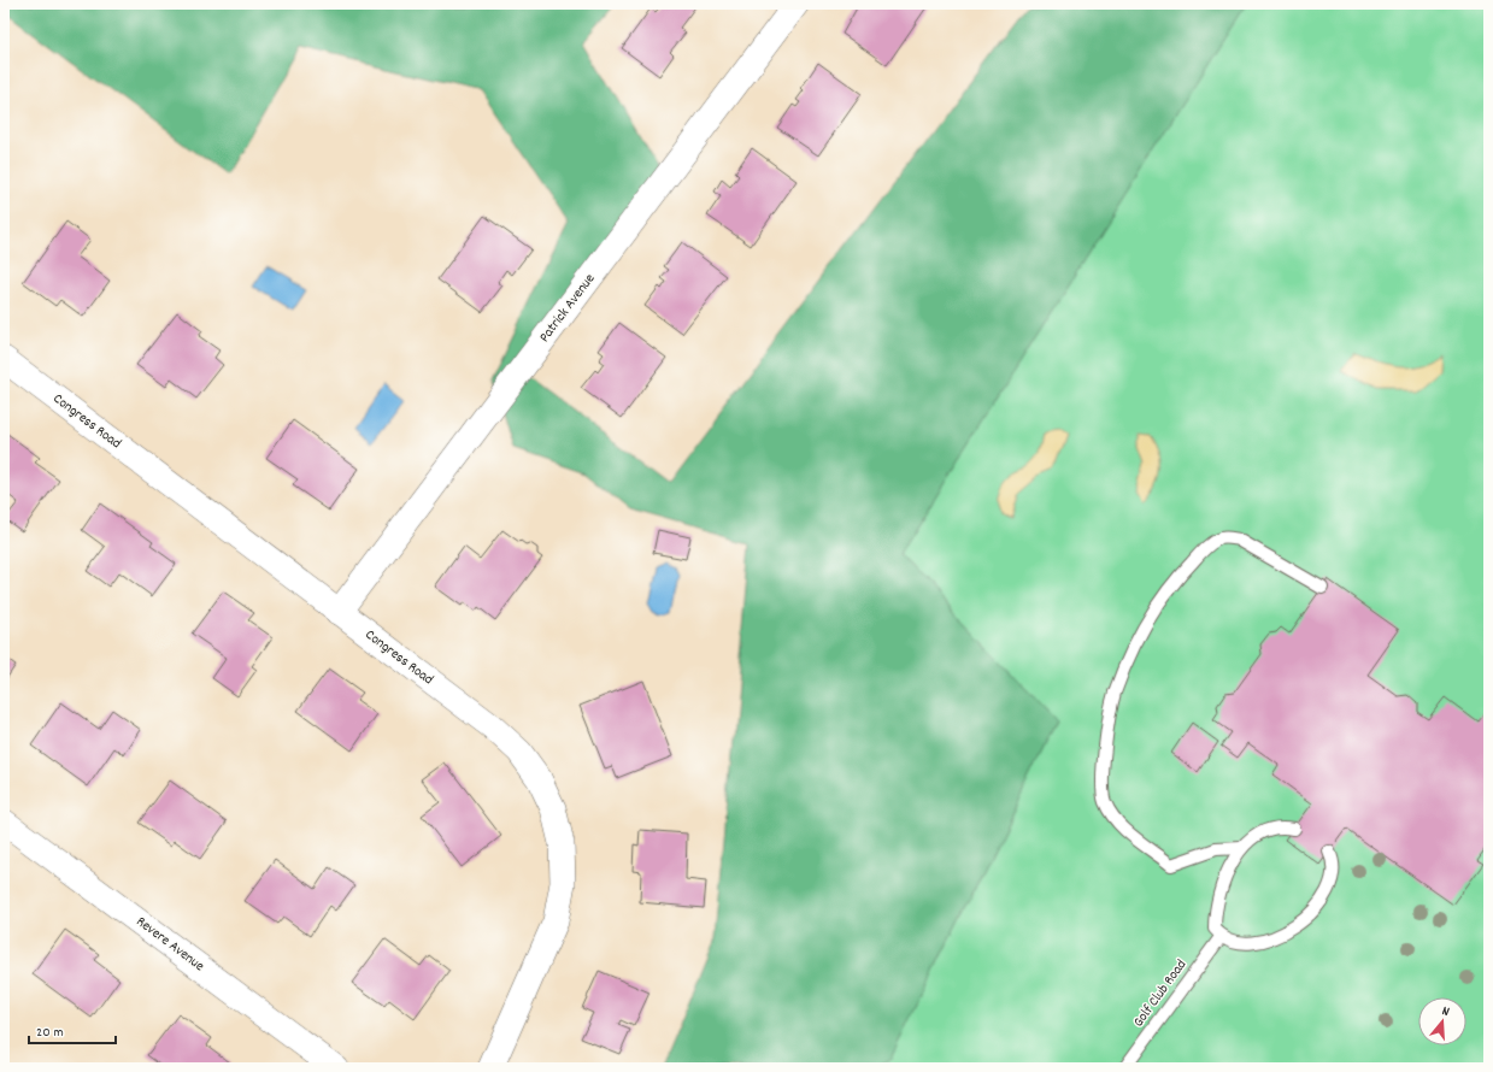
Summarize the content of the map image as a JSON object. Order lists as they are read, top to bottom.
{
  "streets": {
    "street": ["Patrick Avenue", "Congress Road", "Revere Avenue"],
    "lane": ["Golf Club Road"]
  },
  "crossings": [
    ["Patrick Avenue", "Congress Road"]
  ],
  "scale_bar": "20 m",
  "north": "top"
}
